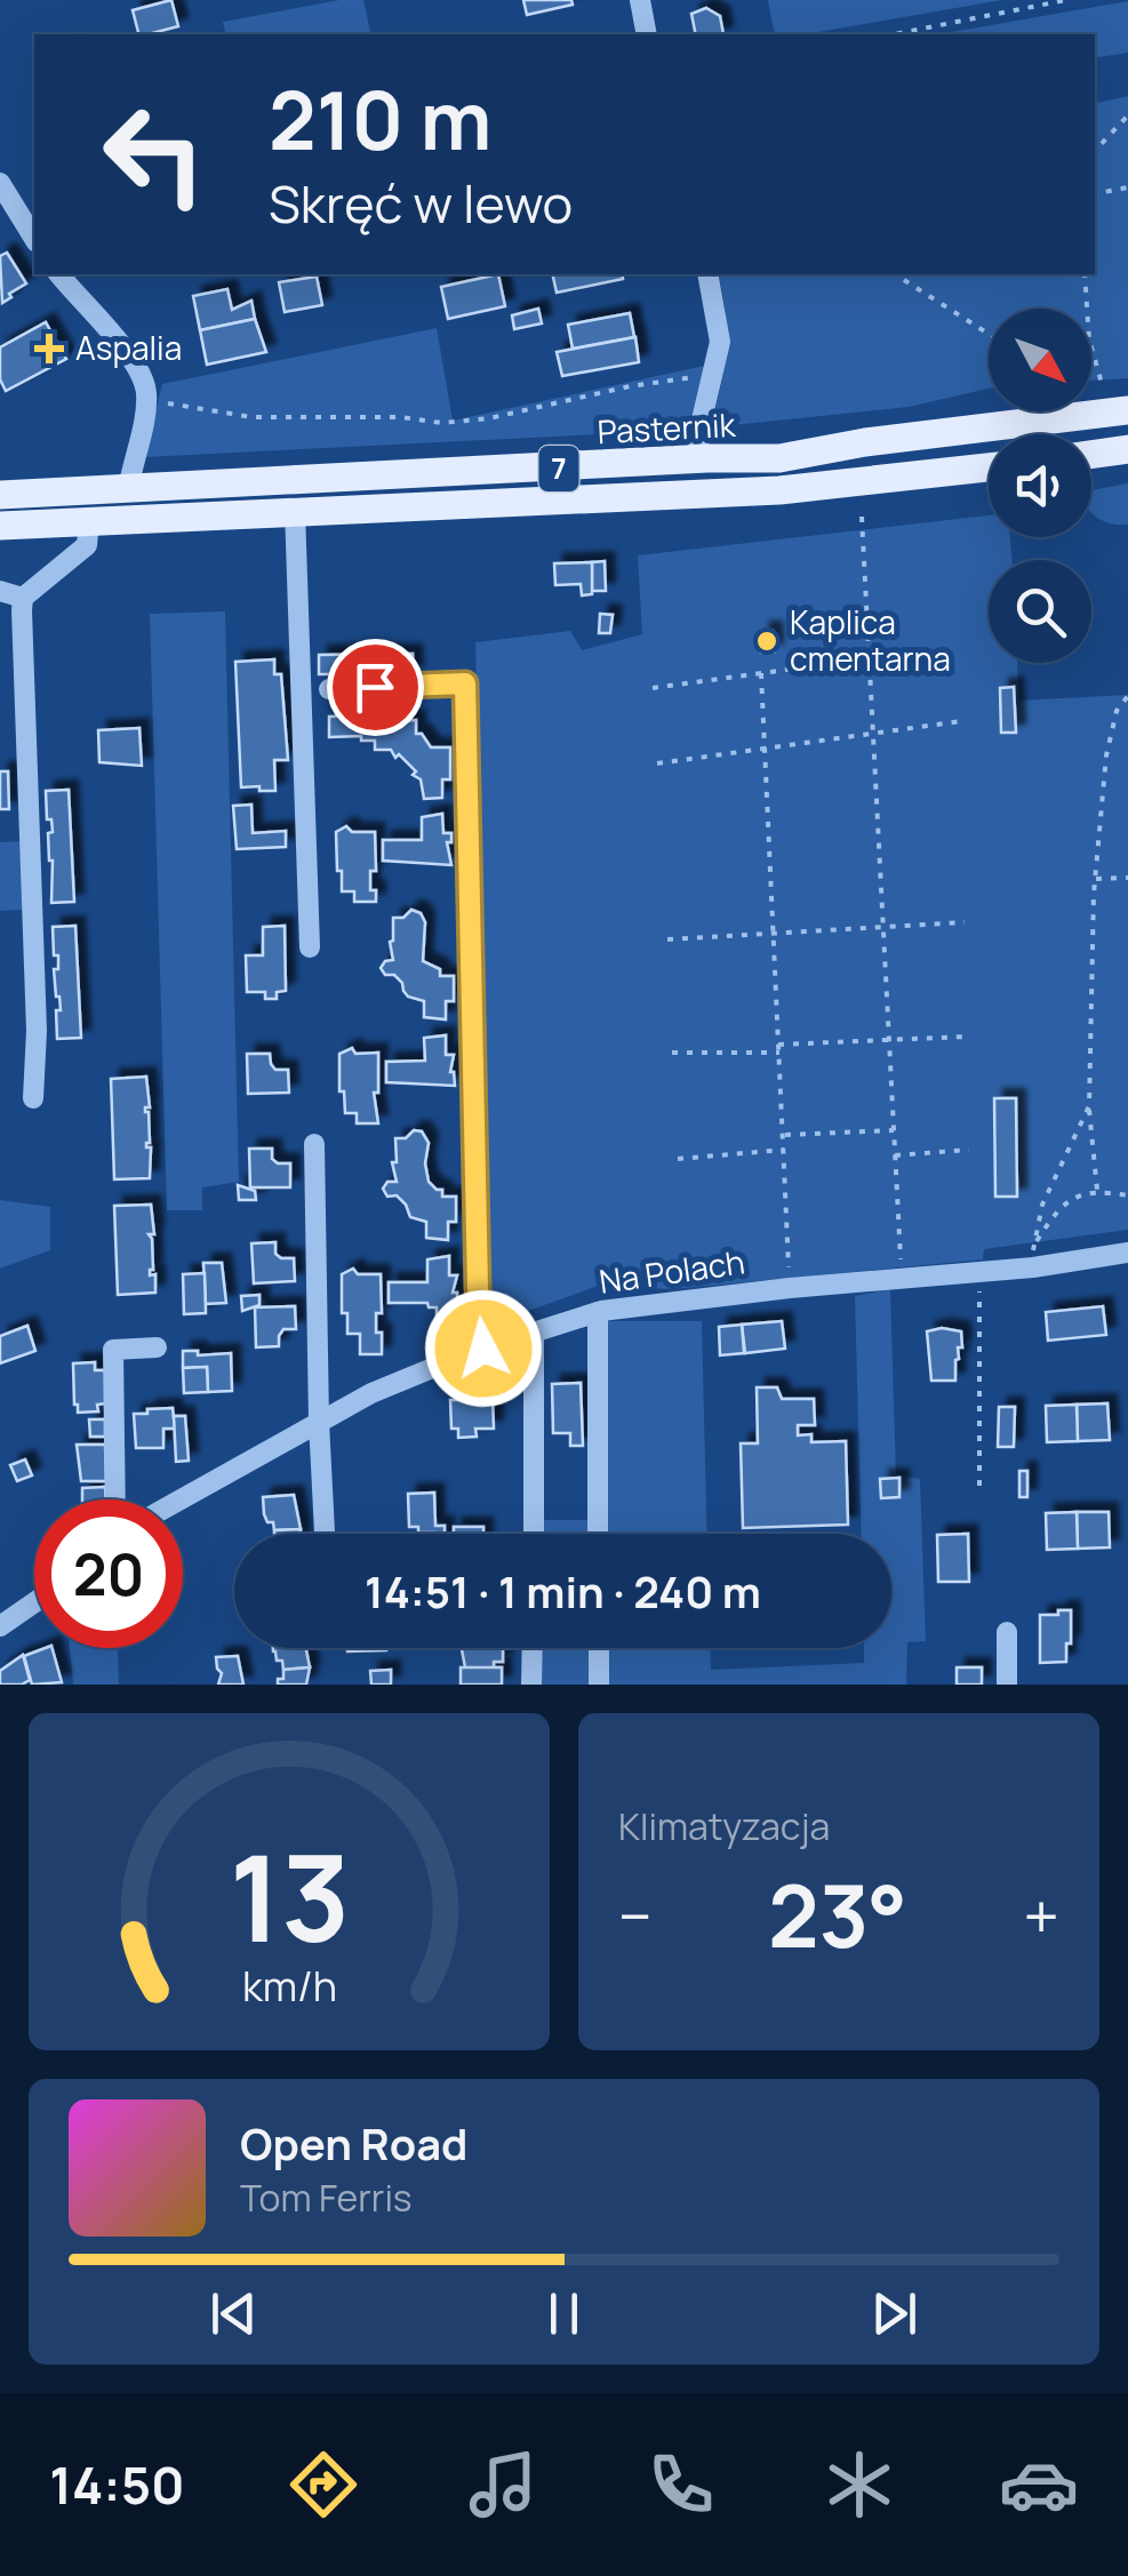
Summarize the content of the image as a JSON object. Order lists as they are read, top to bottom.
{
  "streets": {
    "main road": ["Pasternik", "7"],
    "street": ["Na Polach"]
  },
  "places": {
    "health": ["Aspalia"],
    "other": ["Kaplica cmentarna"]
  },
  "north": "bottom right",
  "page": {
    "turn": ["210 m", "Skręć w lewo"],
    "limit": "20",
    "trip": "14:51 · 1 min · 240 m",
    "tile": "Klimatyzacja",
    "heat": ["−", "23°", "+"],
    "song": ["Open Road", "Tom Ferris"],
    "tabs": "14:50",
    "gauge": ["13", "km/h"]
  }
}
